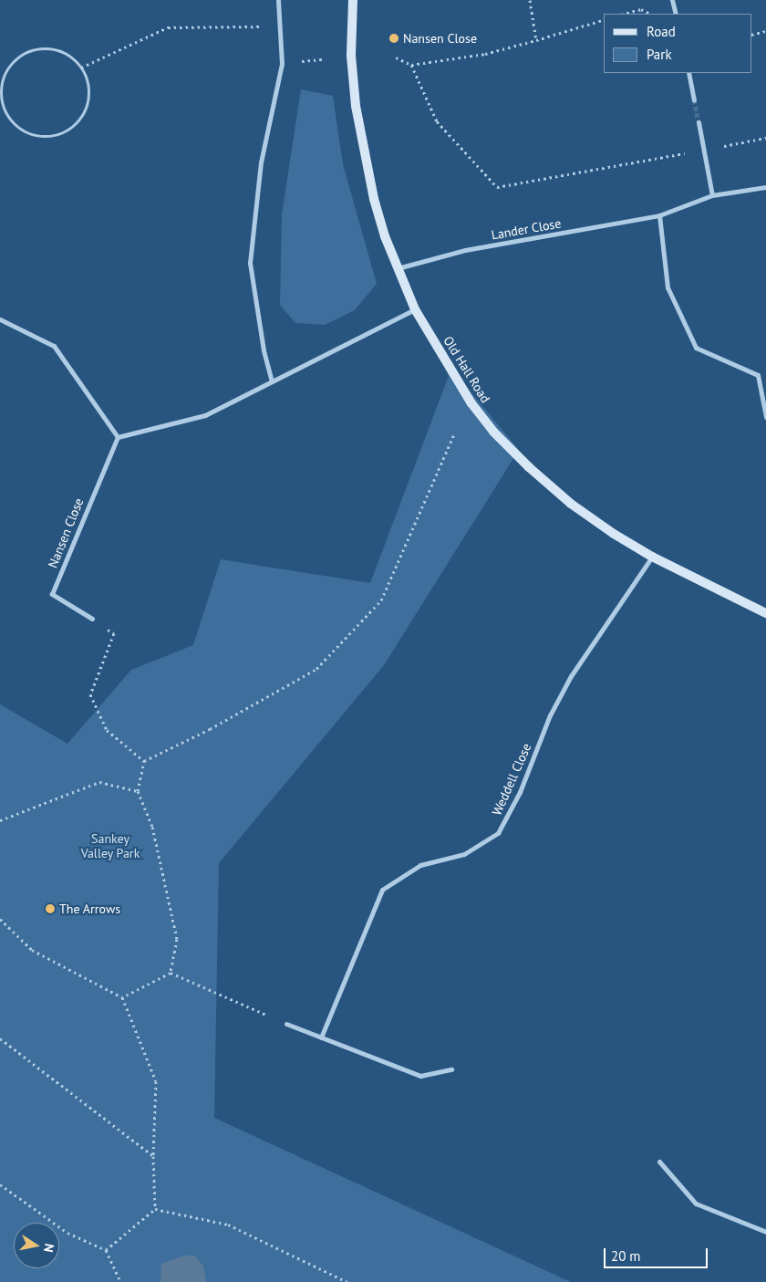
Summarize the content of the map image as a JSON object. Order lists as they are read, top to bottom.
{
  "streets": {
    "street": [
      "Lander Close",
      "Old Hall Road",
      "Nansen Close",
      "Weddell Close"
    ]
  },
  "crossings": [
    ["Lander Close", "Old Hall Road"],
    ["Old Hall Road", "Weddell Close"]
  ],
  "parks": ["Sankey Valley Park"],
  "places": ["Nansen Close", "The Arrows"],
  "legend": ["Road", "Park"],
  "scale_bar": "20 m",
  "north": "right"
}
